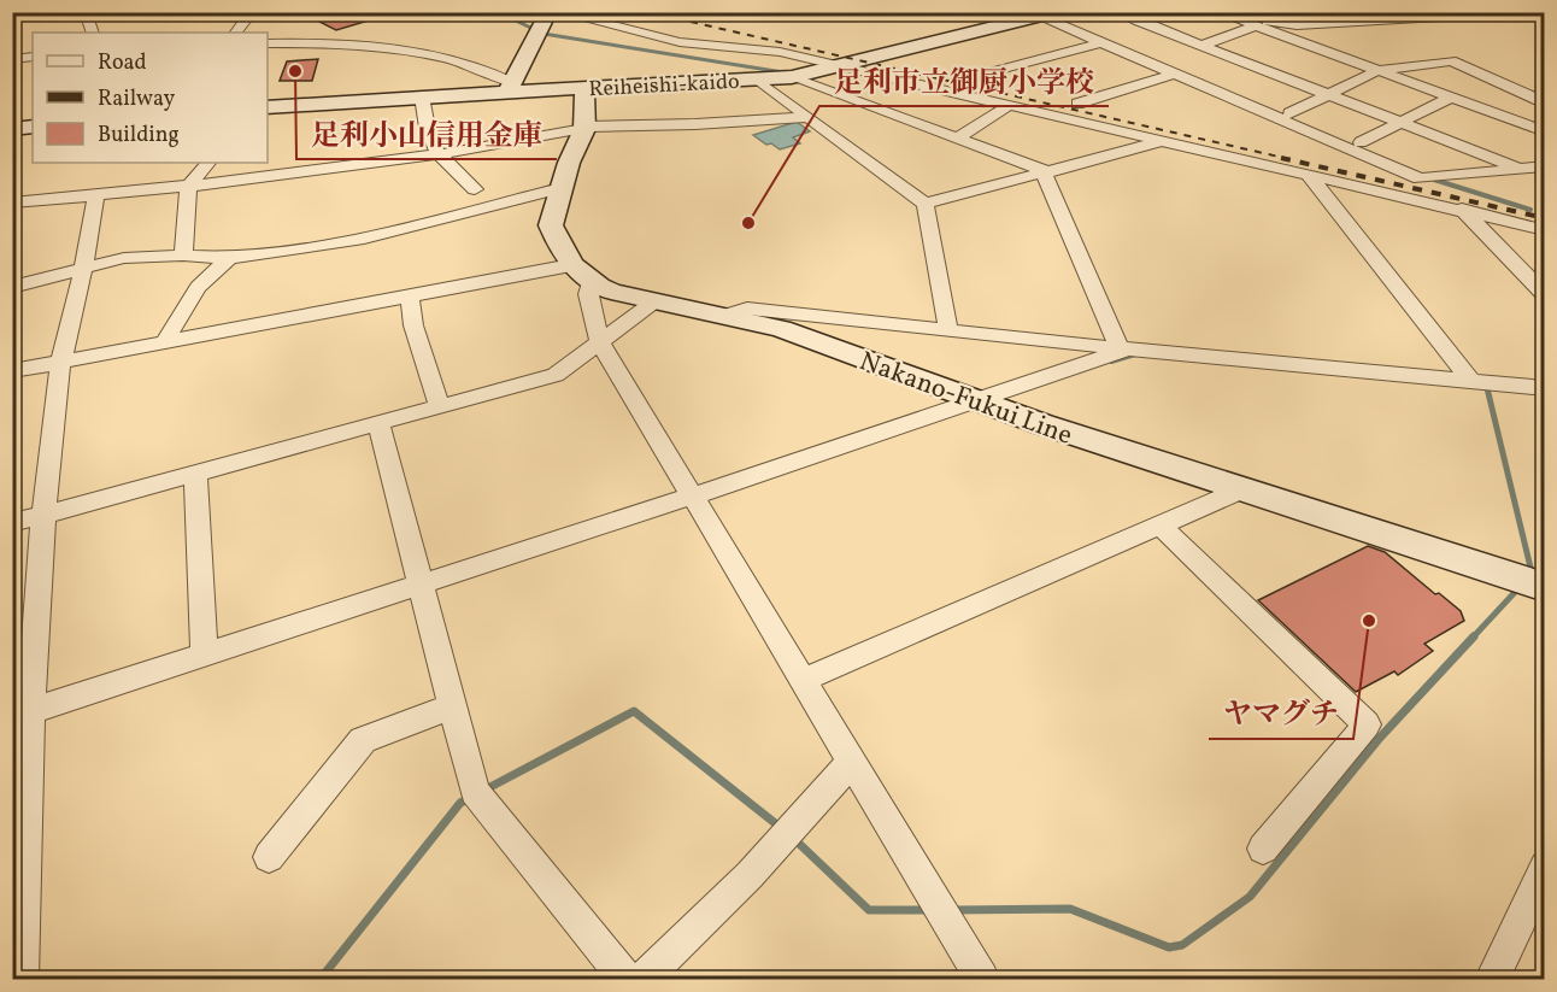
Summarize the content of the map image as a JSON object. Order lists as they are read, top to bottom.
{
  "streets": {
    "main road": ["Reiheishi-kaido", "Nakano-Fukui Line"]
  },
  "places": ["足利小山信用金庫", "足利市立御厨小学校", "ヤマグチ"],
  "legend": ["Road", "Railway", "Building"]
}
